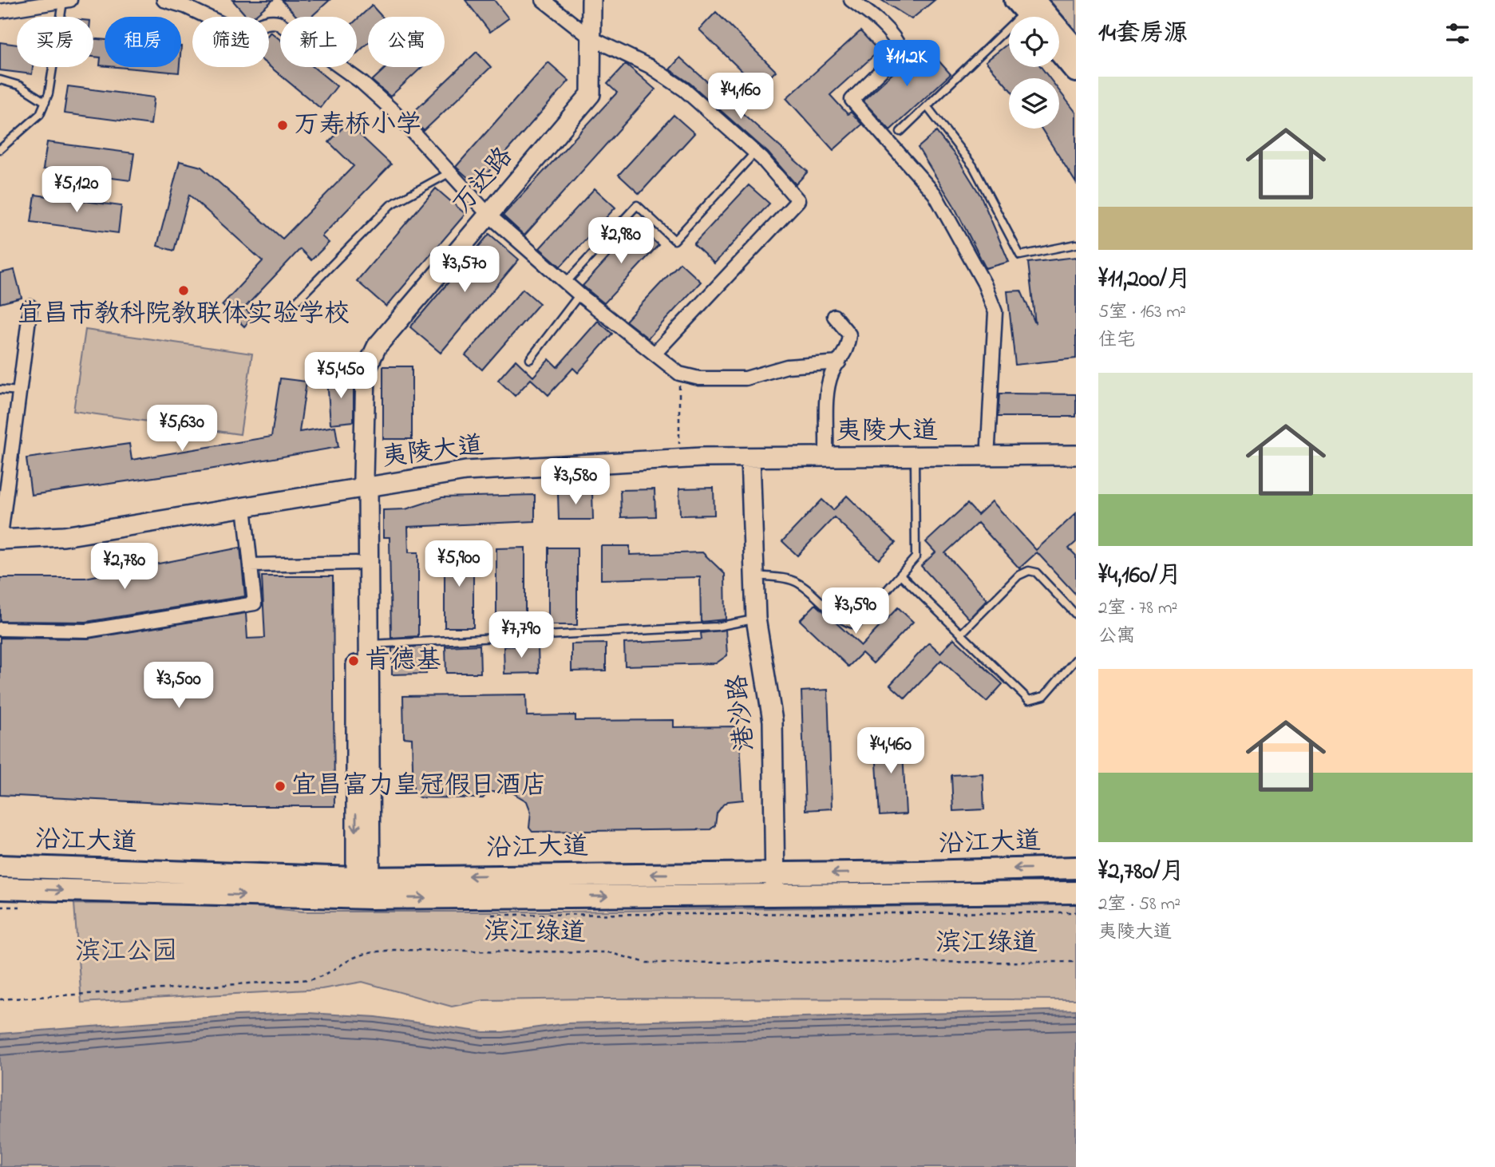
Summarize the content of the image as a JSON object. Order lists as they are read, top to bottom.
{
  "streets": {
    "main road": [
      "万达路",
      "夷陵大道",
      "港沙路",
      "沿江大道"
    ],
    "path": ["滨江绿道"]
  },
  "crossings": [
    ["万达路", "夷陵大道"],
    ["万达路", "沿江大道"],
    ["夷陵大道", "港沙路"],
    ["港沙路", "沿江大道"]
  ],
  "parks": ["滨江公园"],
  "places": [
    "万寿桥小学",
    "宜昌市教科院教联体实验学校",
    "肯德基",
    "宜昌富力皇冠假日酒店"
  ],
  "page": {
    "heading": "14套房源",
    "chip": [
      "买房",
      "租房",
      "筛选",
      "新上",
      "公寓"
    ],
    "price": [
      "¥11.2K",
      "¥4,160",
      "¥5,120",
      "¥2,980",
      "¥3,570",
      "¥5,450",
      "¥5,630",
      "¥3,580",
      "¥5,900",
      "¥2,780",
      "¥3,590",
      "¥7,790",
      "¥3,500",
      "¥4,460"
    ],
    "list": [
      {
        "name": "¥11,200/月",
        "note": "5室 · 163 m² · 住宅"
      },
      {
        "name": "¥4,160/月",
        "note": "2室 · 78 m² · 公寓"
      },
      {
        "name": "¥2,780/月",
        "note": "2室 · 58 m² · 夷陵大道"
      }
    ]
  }
}
